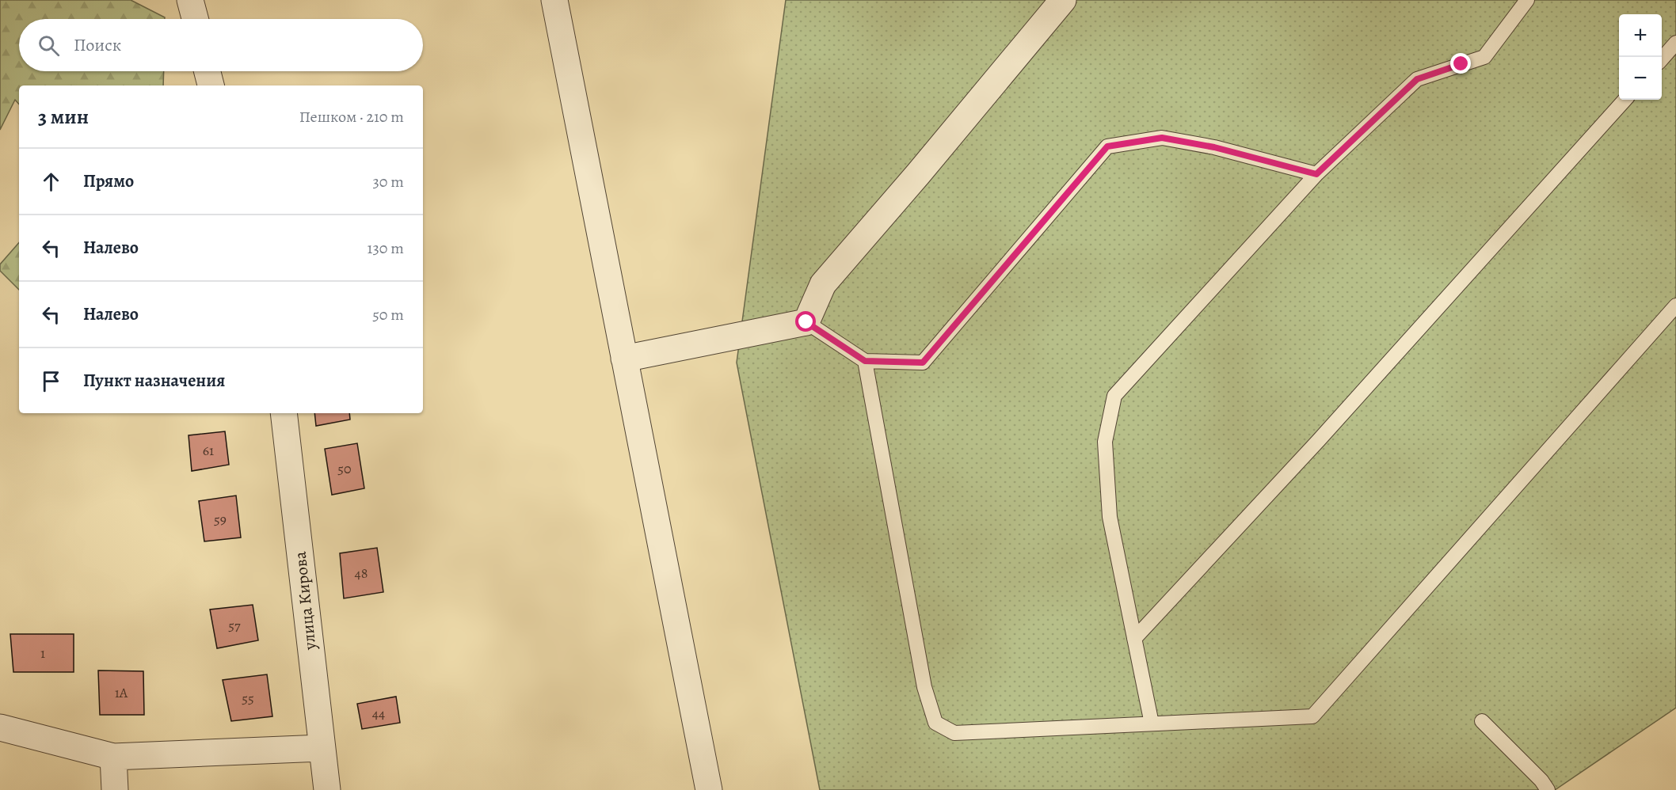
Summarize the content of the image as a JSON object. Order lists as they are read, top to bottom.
{
  "streets": {
    "street": ["улица Кирова"]
  },
  "house_numbers": [
    "61",
    "50",
    "59",
    "48",
    "57",
    "1",
    "1А",
    "55",
    "44"
  ],
  "page": {
    "map_buttons": ["+", "−"],
    "search": "Поиск",
    "heading": ["3 мин", "Пешком · 210 m"],
    "list": [
      ["Прямо", "30 m"],
      ["Налево", "130 m"],
      ["Налево", "50 m"],
      "Пункт назначения"
    ]
  }
}
